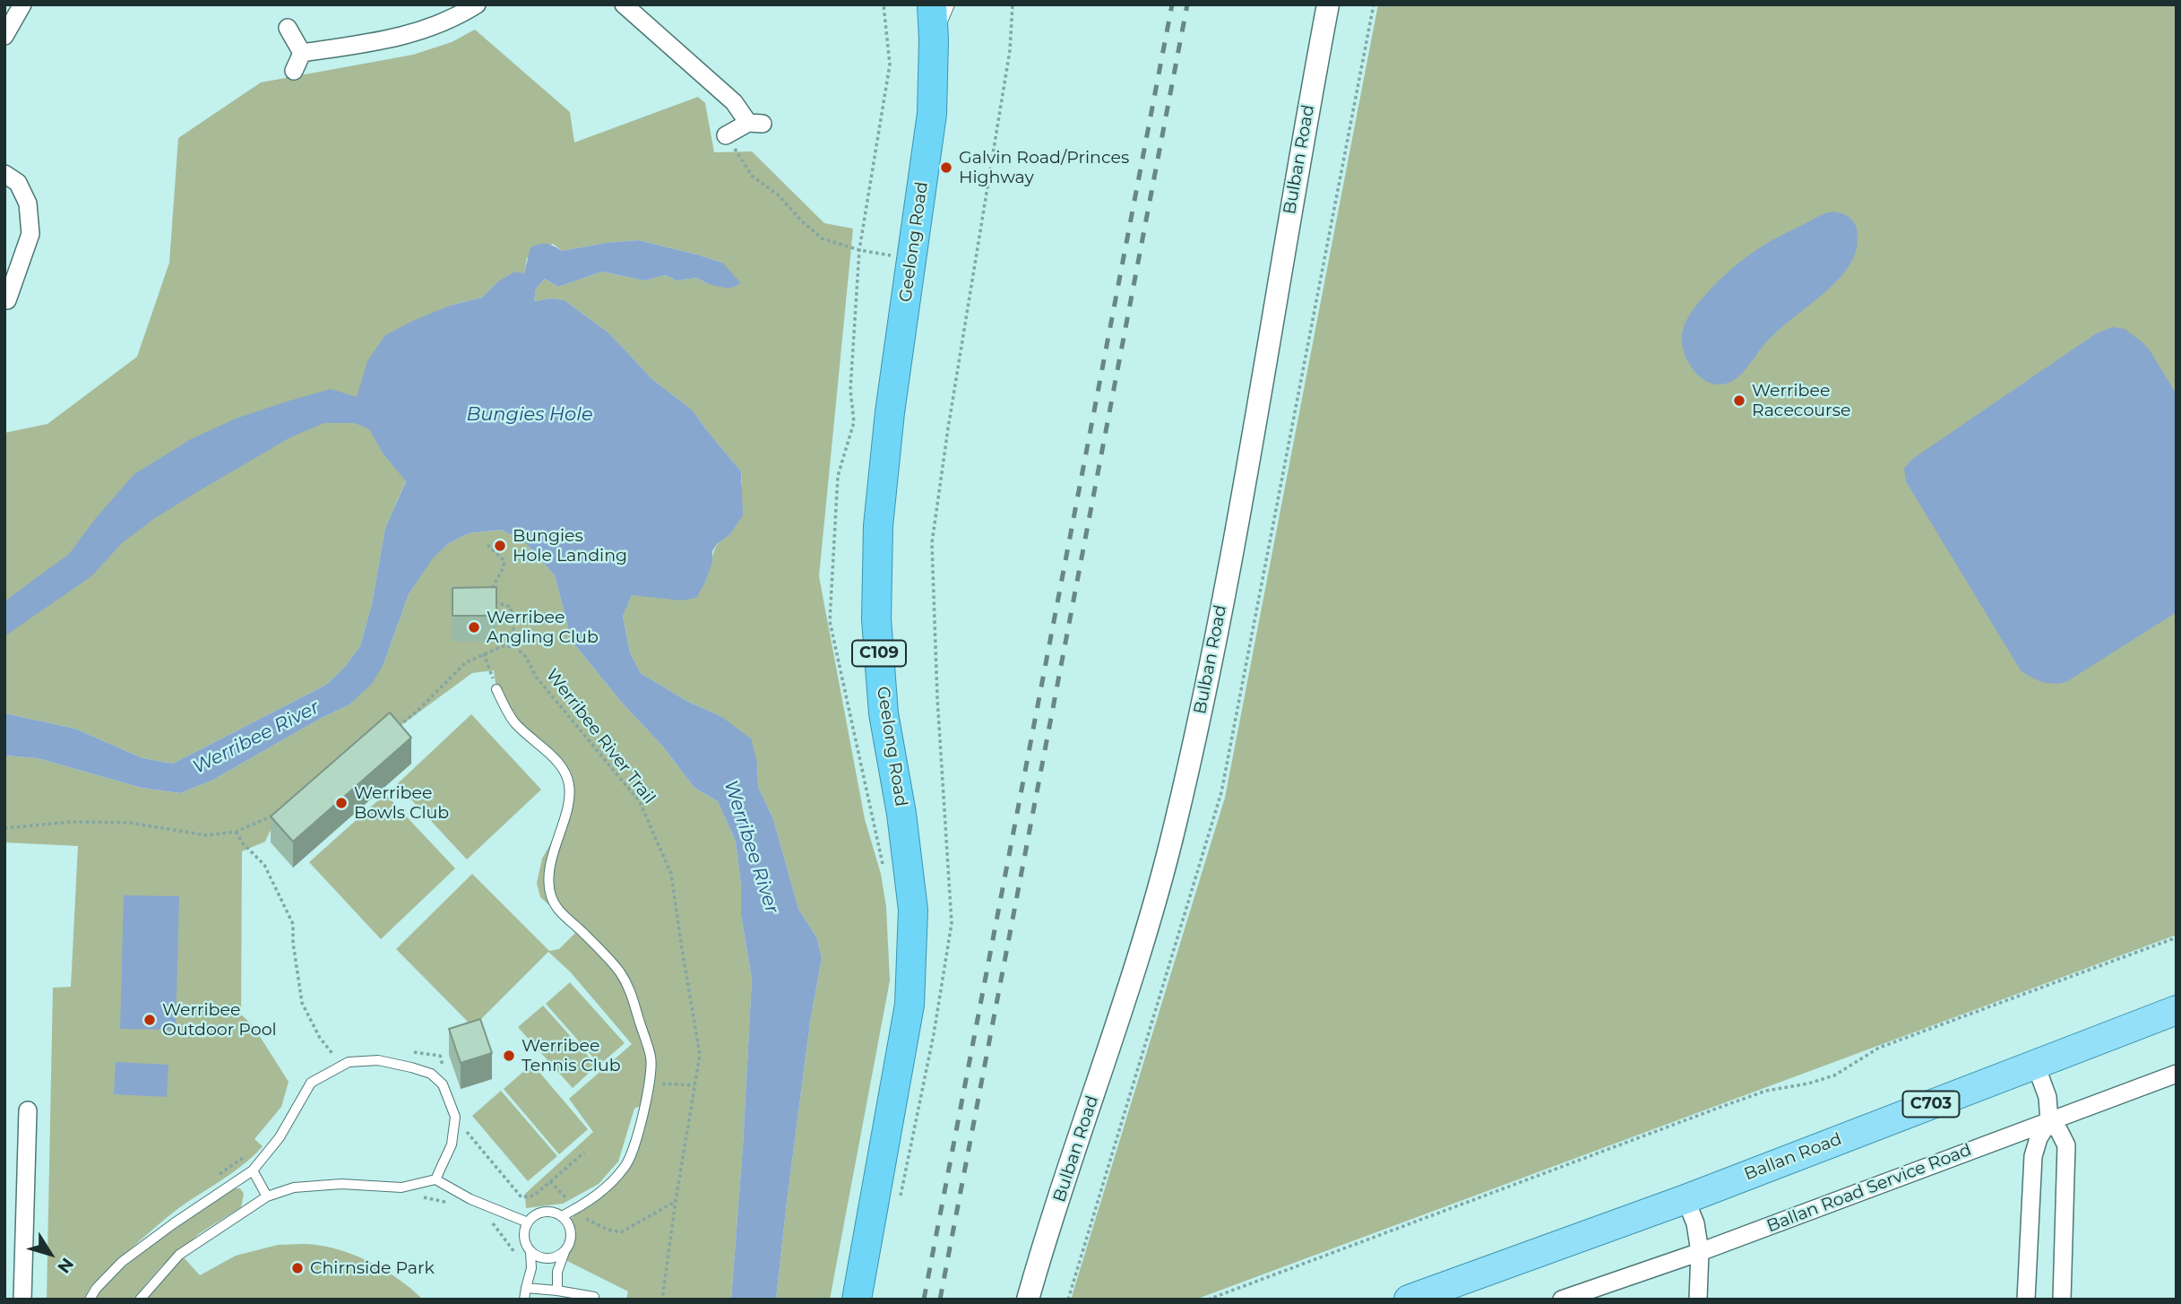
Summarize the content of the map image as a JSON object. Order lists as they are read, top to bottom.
{
  "streets": {
    "highway": ["Geelong Road", "C109"],
    "main road": ["C703", "Ballan Road"],
    "street": ["Bulban Road", "Ballan Road Service Road"],
    "path": ["Werribee River Trail"]
  },
  "water": ["Bungies Hole", "Werribee River"],
  "places": [
    "Galvin Road/Princes Highway",
    "Werribee Racecourse",
    "Bungies Hole Landing",
    "Werribee Angling Club",
    "Werribee Bowls Club",
    "Werribee Outdoor Pool",
    "Werribee Tennis Club",
    "Chirnside Park"
  ],
  "north": "bottom right"
}
